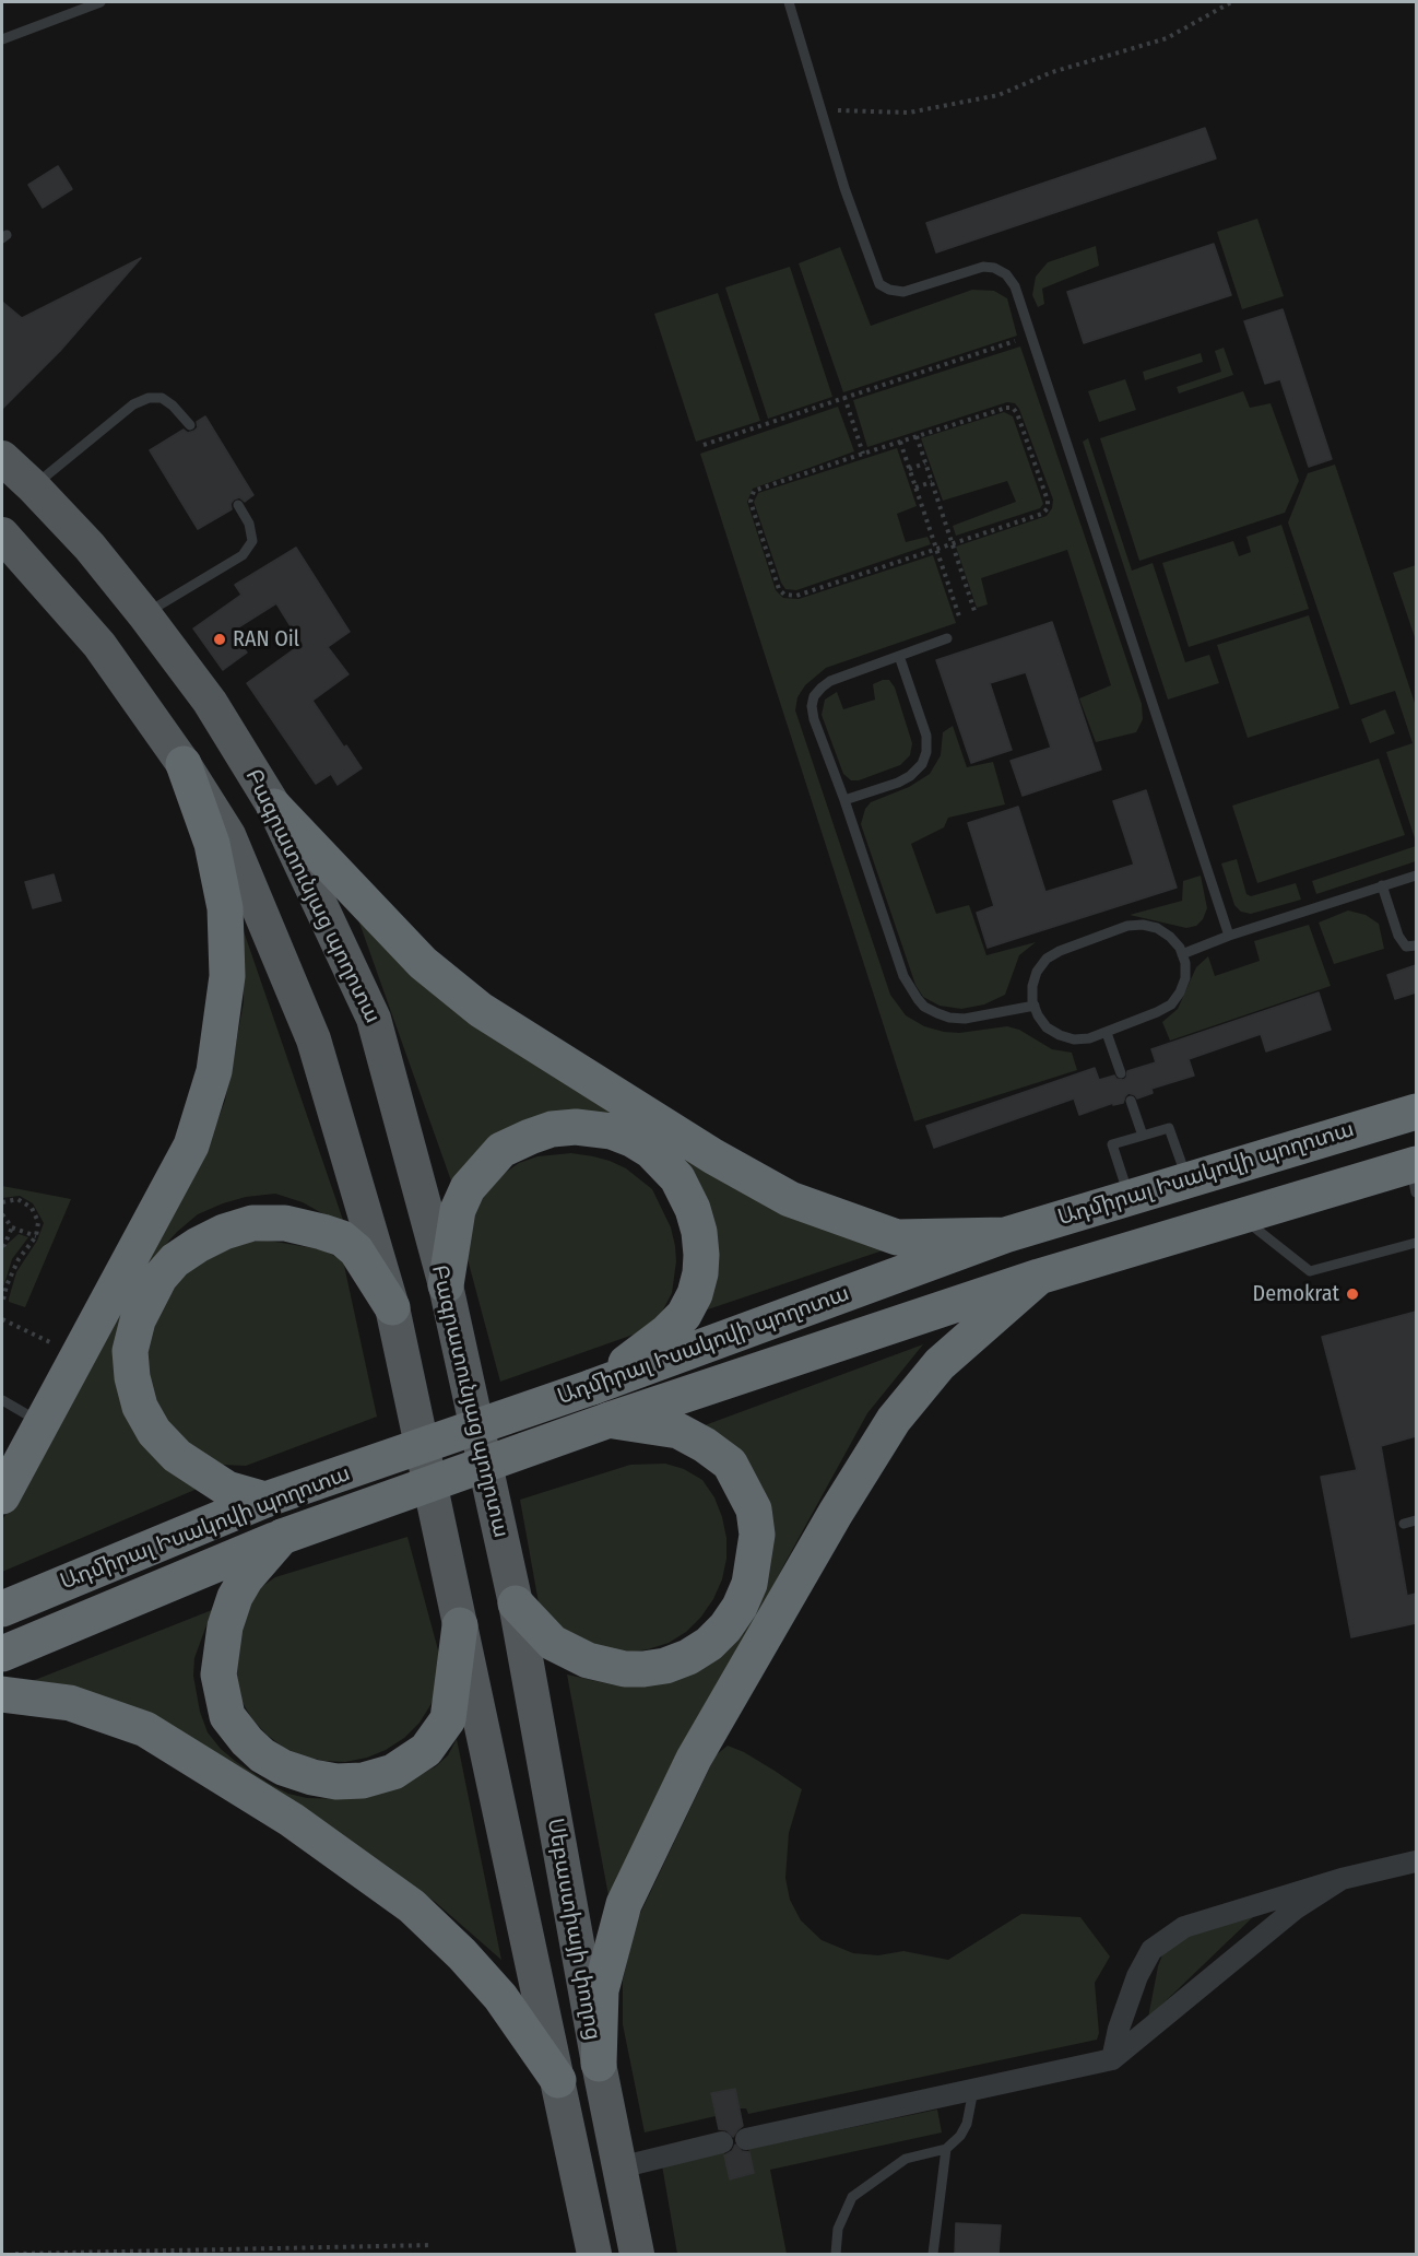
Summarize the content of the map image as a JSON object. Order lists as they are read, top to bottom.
{
  "streets": {
    "highway": ["Ադմիրալ Իսակովի պողոտա"],
    "main road": ["Բագրատունյաց պողոտա", "Սեբաստիայի փողոց"]
  },
  "crossings": [
    ["Բագրատունյաց պողոտա", "Սեբաստիայի փողոց"]
  ],
  "places": ["RAN Oil", "Demokrat"]
}
